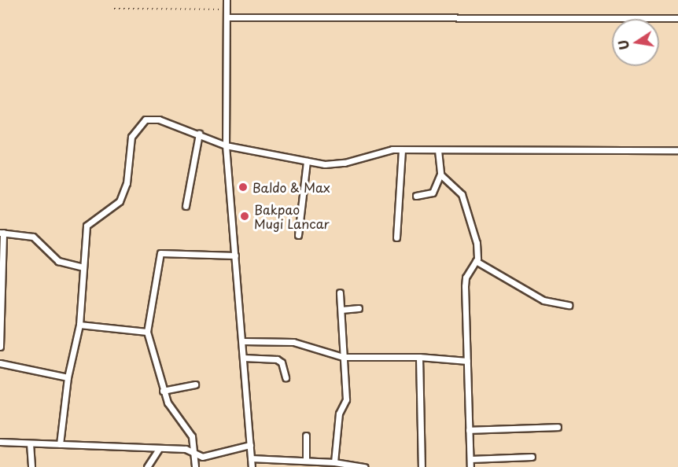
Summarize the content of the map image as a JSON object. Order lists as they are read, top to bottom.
{
  "places": ["Baldo & Max", "Bakpao Mugi Lancar"],
  "north": "left"
}
